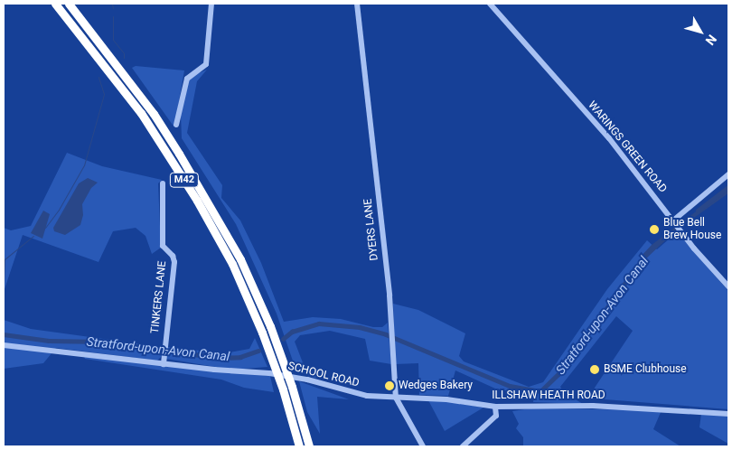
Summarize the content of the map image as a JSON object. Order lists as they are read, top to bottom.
{
  "streets": {
    "highway": ["M42"],
    "street": [
      "WARINGS GREEN ROAD",
      "DYERS LANE",
      "TINKERS LANE",
      "SCHOOL ROAD",
      "ILLSHAW HEATH ROAD"
    ]
  },
  "crossings": [
    ["DYERS LANE", "SCHOOL ROAD"],
    ["DYERS LANE", "ILLSHAW HEATH ROAD"],
    ["TINKERS LANE", "SCHOOL ROAD"],
    ["SCHOOL ROAD", "ILLSHAW HEATH ROAD"]
  ],
  "water": ["Stratford-upon-Avon Canal"],
  "places": ["Blue Bell Brew House", "BSME Clubhouse", "Wedges Bakery"],
  "north": "bottom right"
}
